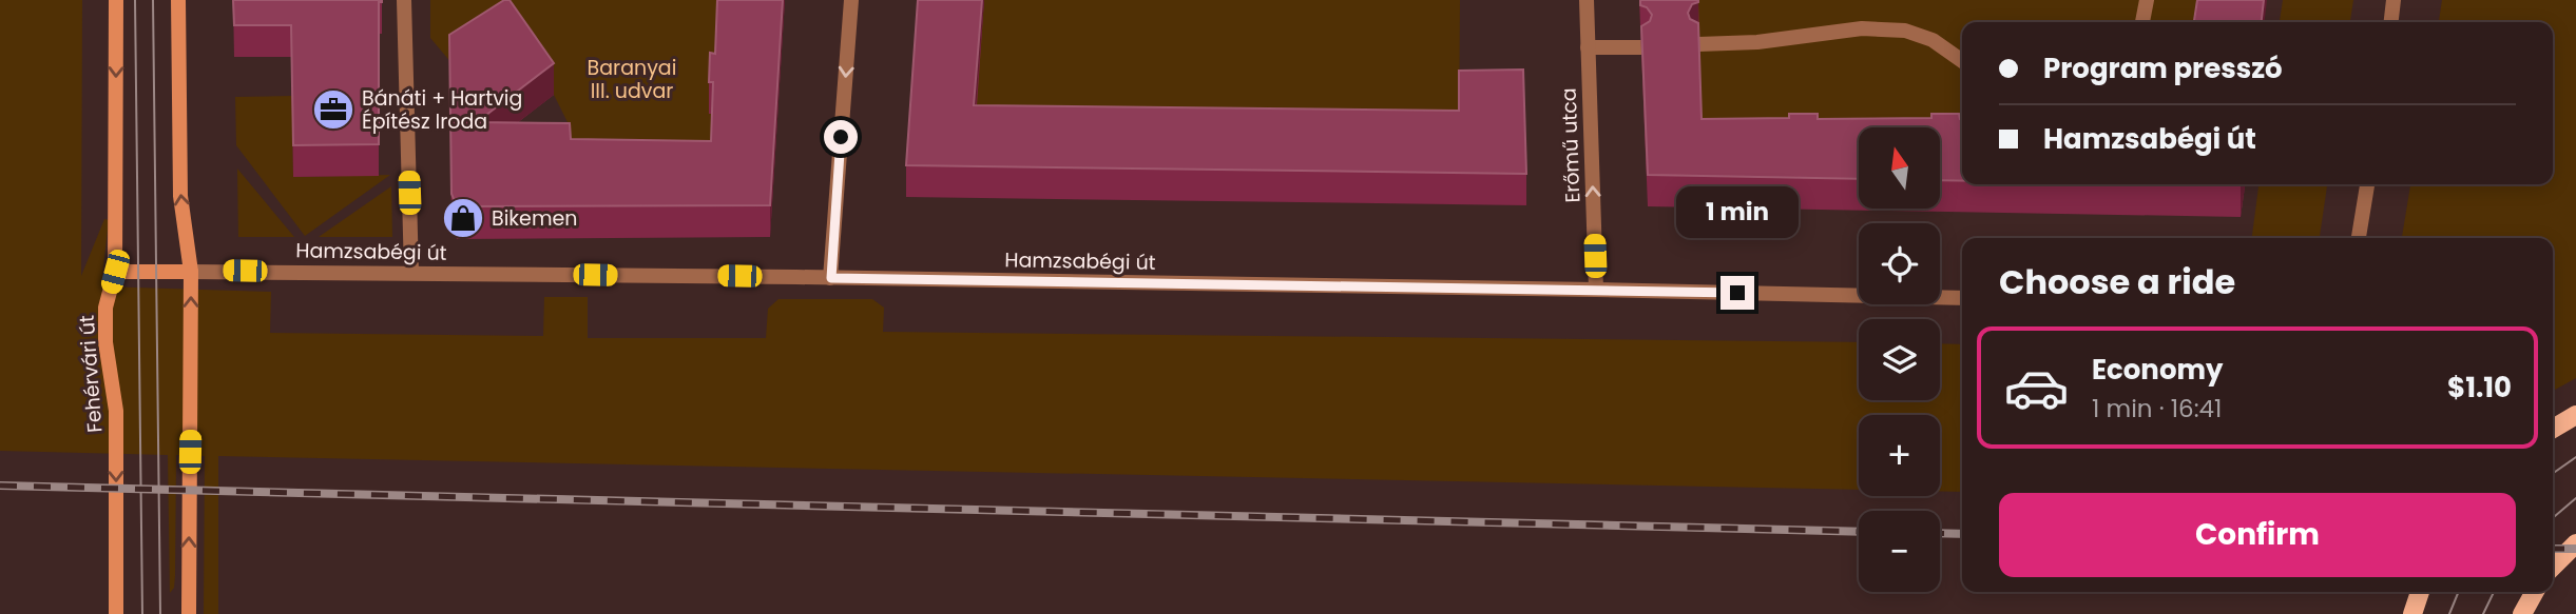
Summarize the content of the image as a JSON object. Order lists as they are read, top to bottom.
{
  "streets": {
    "street": ["Erőmű utca", "Hamzsabégi út", "Fehérvári út"]
  },
  "crossings": [
    ["Erőmű utca", "Hamzsabégi út"]
  ],
  "one_way": ["Erőmű utca"],
  "parks": ["Baranyai III. udvar"],
  "places": {
    "office": ["Bánáti + Hartvig Építész Iroda"],
    "shop": ["Bikemen"]
  },
  "north": "top",
  "page": {
    "banner": ["Program presszó", "Hamzsabégi út"],
    "map_buttons": ["+", "−"],
    "bubble": "1 min",
    "heading": "Choose a ride",
    "list": [
      {
        "name": "Economy",
        "note": "1 min · 16:41",
        "value": "$1.10"
      }
    ],
    "buttons": "Confirm"
  }
}
